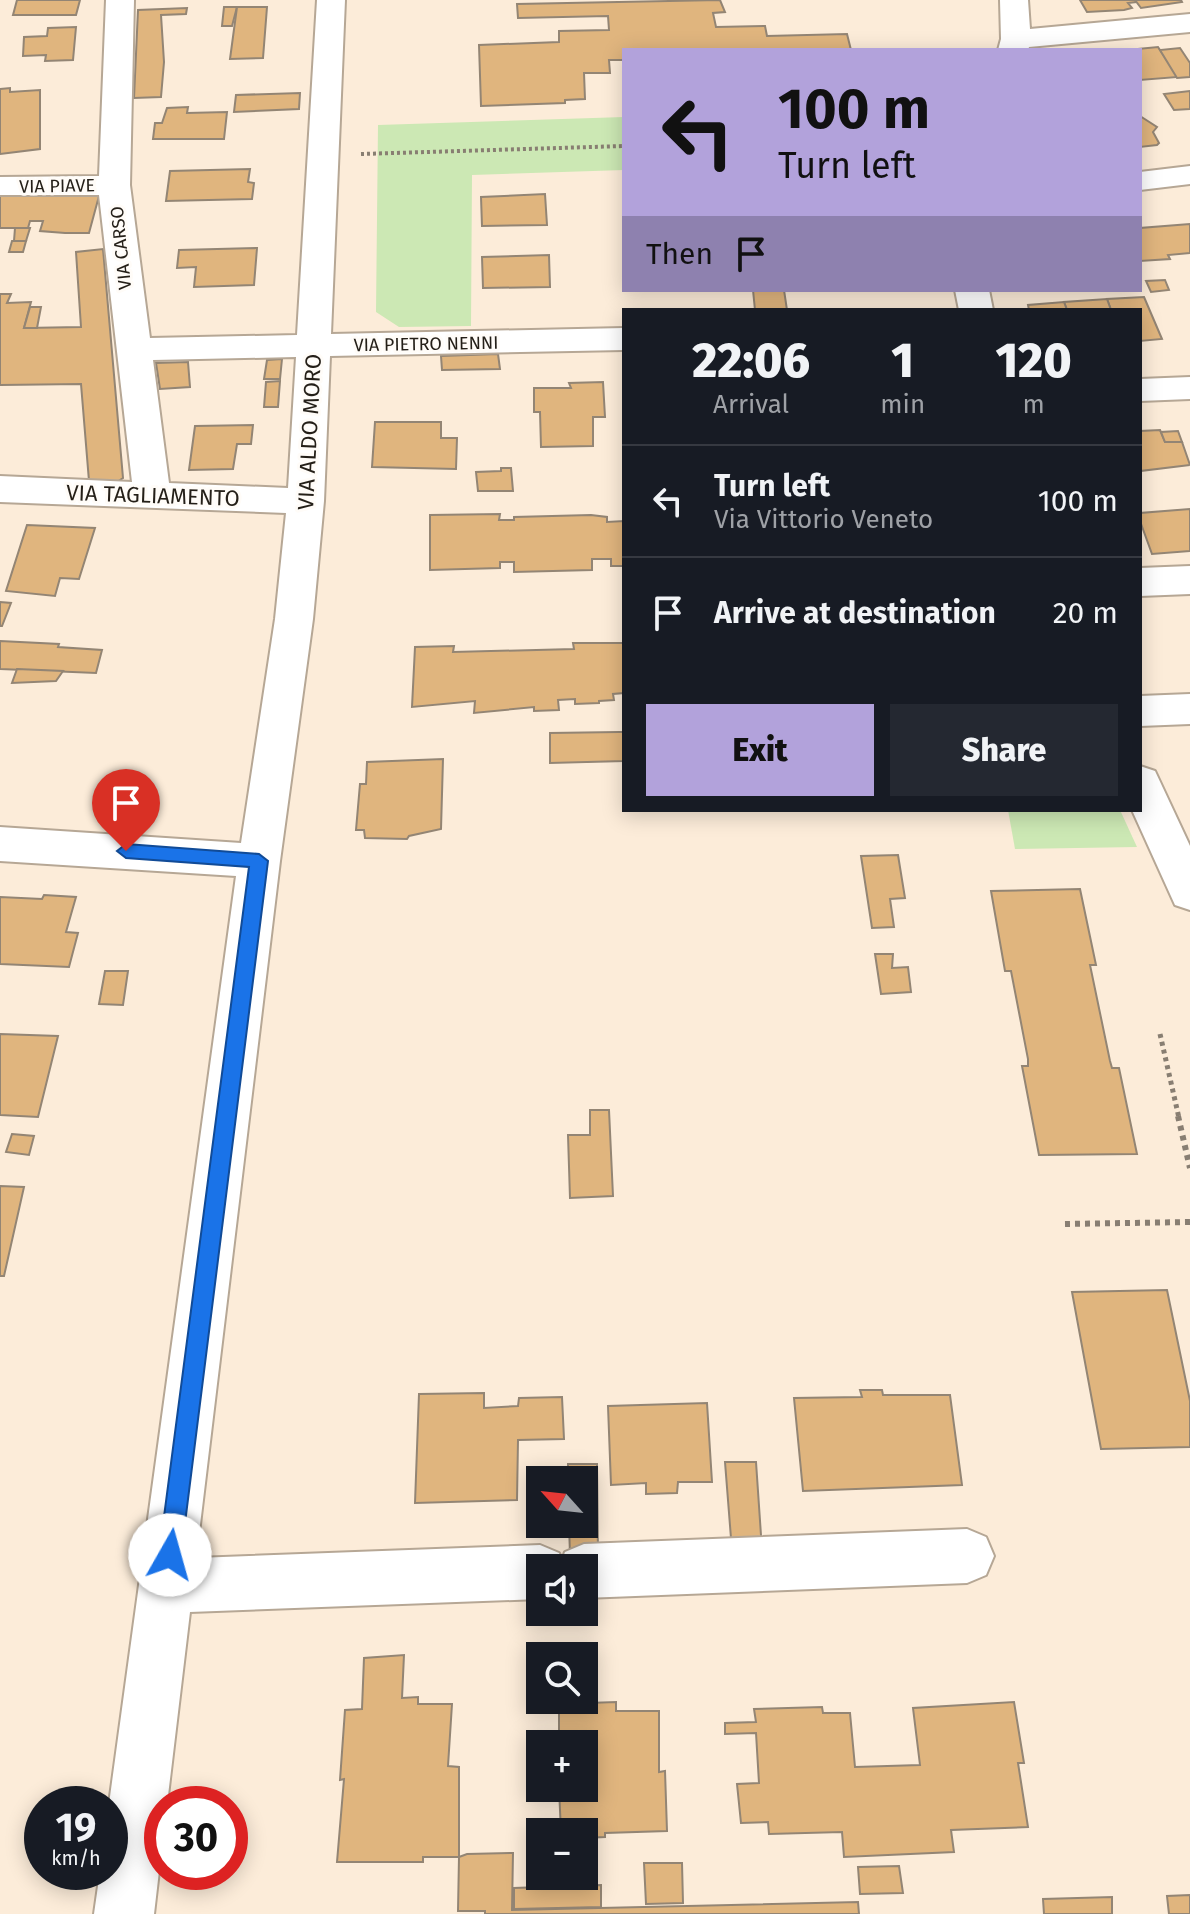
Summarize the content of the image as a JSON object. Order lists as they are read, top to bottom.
{
  "streets": {
    "street": [
      "VIA PIAVE",
      "VIA CARSO",
      "VIA PIETRO NENNI",
      "VIA ALDO MORO",
      "VIA TAGLIAMENTO"
    ]
  },
  "crossings": [
    ["VIA PIAVE", "VIA CARSO"],
    ["VIA CARSO", "VIA PIETRO NENNI"],
    ["VIA CARSO", "VIA TAGLIAMENTO"],
    ["VIA PIETRO NENNI", "VIA ALDO MORO"],
    ["VIA ALDO MORO", "VIA TAGLIAMENTO"]
  ],
  "north": "top left",
  "page": {
    "turn": ["100 m", "Turn left"],
    "then": "Then",
    "eta": [
      "22:06",
      "Arrival",
      "1",
      "min",
      "120",
      "m"
    ],
    "list": [
      {
        "name": "Turn left",
        "note": "Via Vittorio Veneto",
        "value": "100 m"
      },
      {
        "name": "Arrive at destination",
        "value": "20 m"
      }
    ],
    "buttons": ["Exit", "Share"],
    "map_buttons": ["+", "−"],
    "speed": "19 km/h",
    "limit": "30"
  }
}
